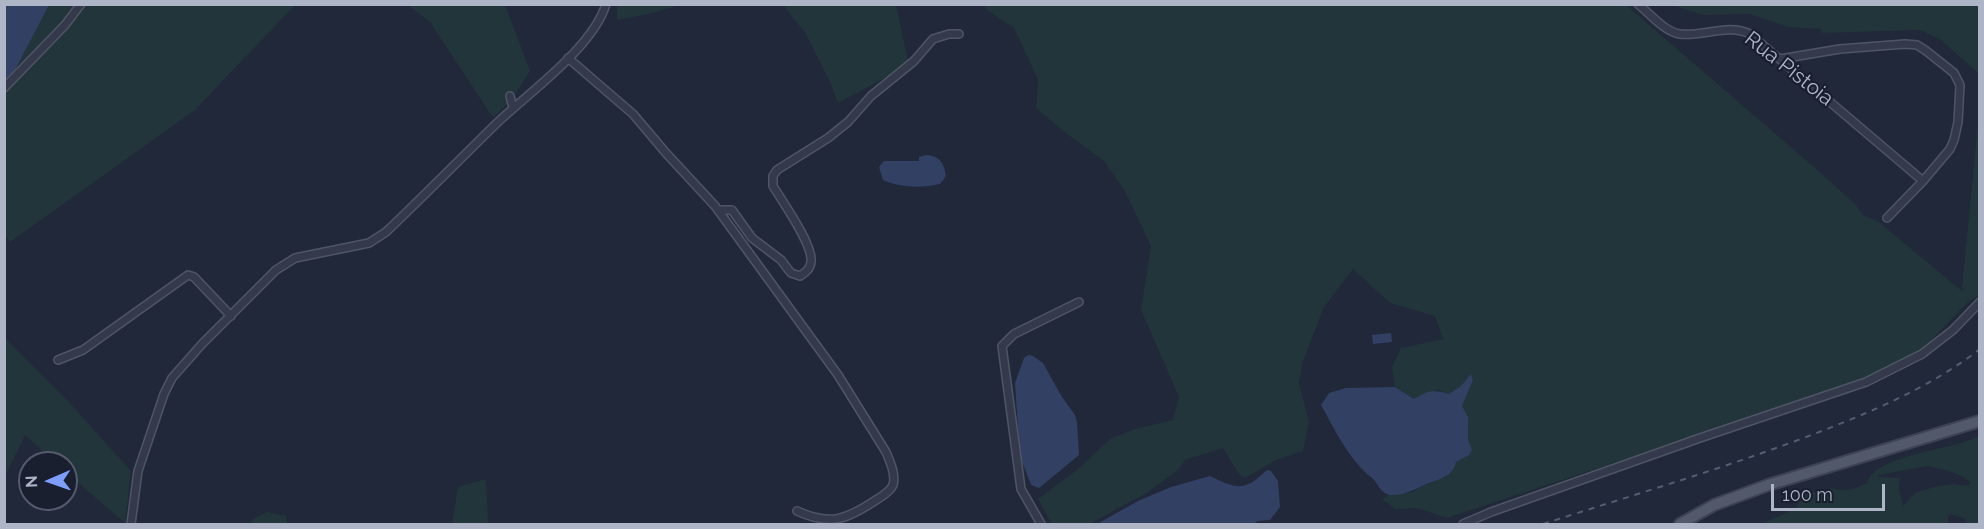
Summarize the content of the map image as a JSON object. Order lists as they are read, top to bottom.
{
  "streets": {
    "street": ["Rua Pistoia"]
  },
  "scale_bar": "100 m",
  "north": "left"
}
